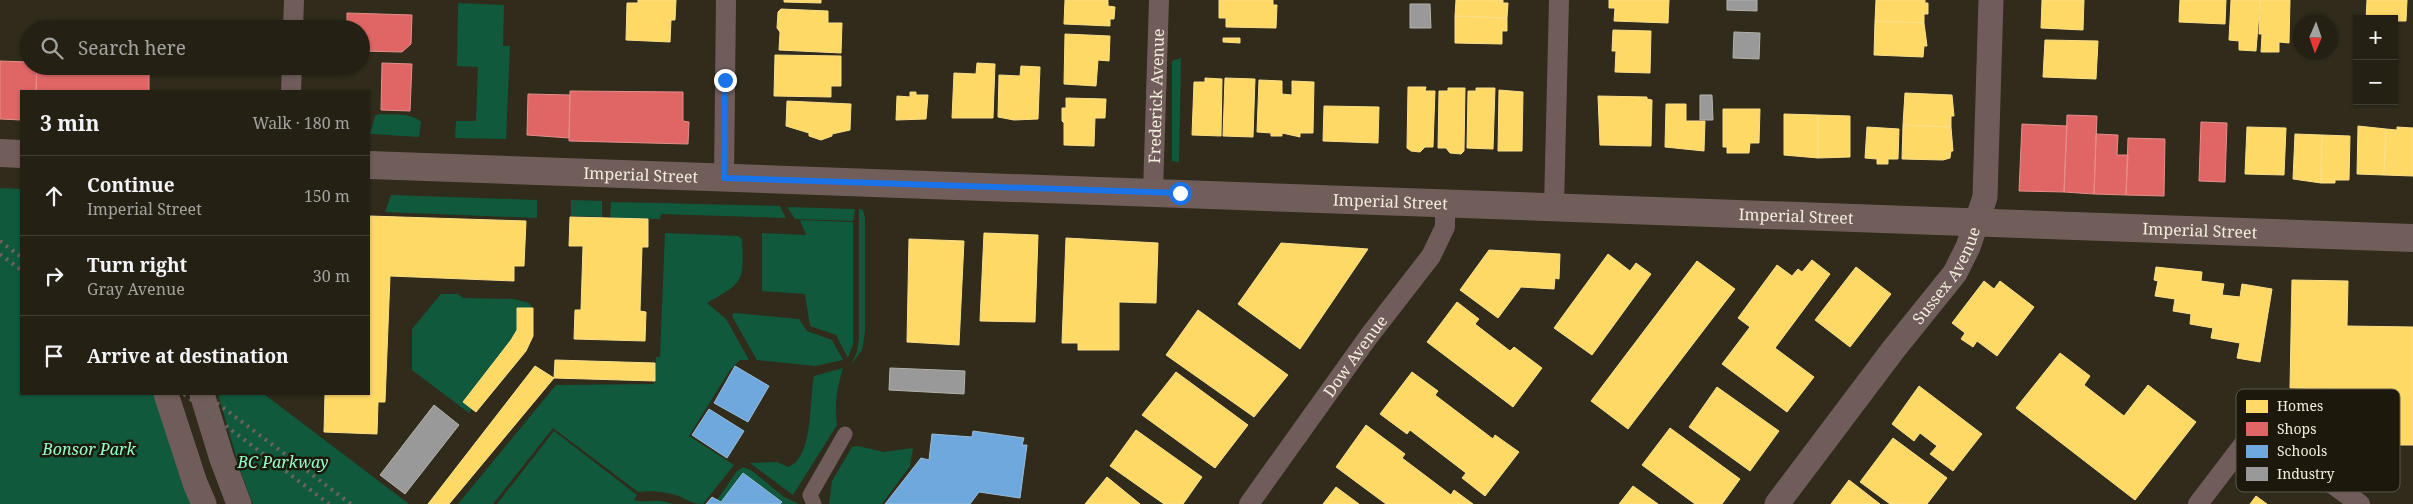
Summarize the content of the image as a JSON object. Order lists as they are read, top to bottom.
{
  "streets": {
    "main road": ["Imperial Street"],
    "street": ["Frederick Avenue", "Sussex Avenue", "Dow Avenue"]
  },
  "crossings": [
    ["Frederick Avenue", "Imperial Street"],
    ["Imperial Street", "Sussex Avenue"],
    ["Imperial Street", "Dow Avenue"]
  ],
  "parks": ["Bonsor Park", "BC Parkway"],
  "legend": [
    "Homes",
    "Shops",
    "Schools",
    "Industry"
  ],
  "north": "bottom",
  "page": {
    "map_buttons": ["+", "−"],
    "search": "Search here",
    "heading": ["3 min", "Walk · 180 m"],
    "list": [
      ["Continue", "Imperial Street", "150 m"],
      ["Turn right", "Gray Avenue", "30 m"],
      "Arrive at destination"
    ]
  }
}
